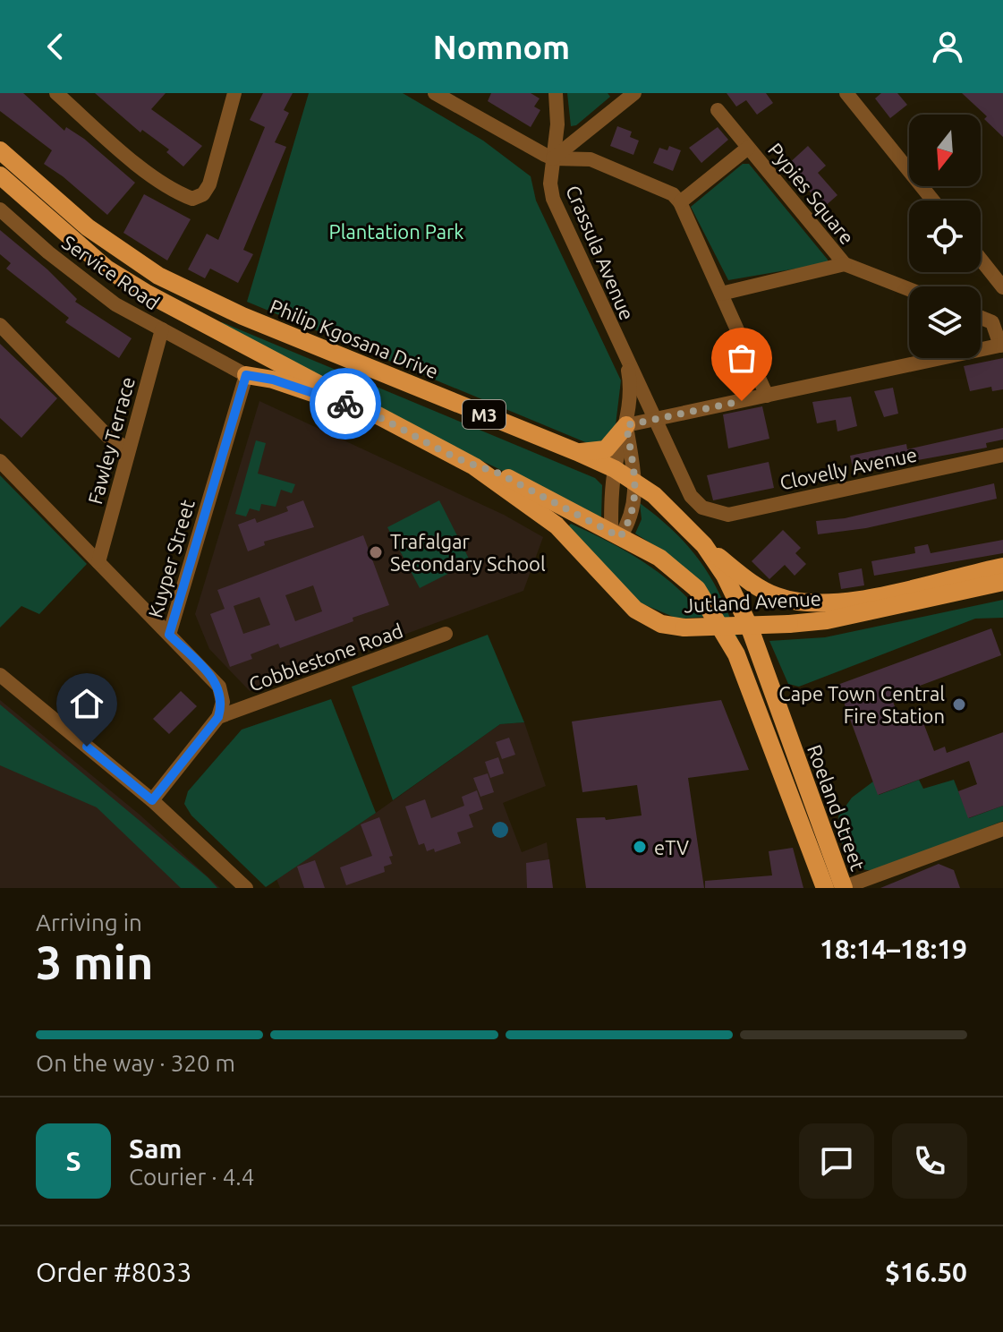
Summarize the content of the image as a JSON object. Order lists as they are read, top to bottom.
{
  "streets": {
    "main road": [
      "Philip Kgosana Drive",
      "M3",
      "Jutland Avenue",
      "Roeland Street"
    ],
    "street": [
      "Pypies Square",
      "Crassula Avenue",
      "Service Road",
      "Fawley Terrace",
      "Clovelly Avenue",
      "Kuyper Street",
      "Cobblestone Road"
    ]
  },
  "crossings": [
    ["Crassula Avenue", "Philip Kgosana Drive"],
    ["Crassula Avenue", "Clovelly Avenue"],
    ["Crassula Avenue", "Roeland Street"],
    ["Service Road", "Fawley Terrace"],
    ["Service Road", "Kuyper Street"],
    ["Philip Kgosana Drive", "Jutland Avenue"],
    ["Philip Kgosana Drive", "Roeland Street"],
    ["M3", "Jutland Avenue"],
    ["M3", "Roeland Street"],
    ["Kuyper Street", "Cobblestone Road"],
    ["Jutland Avenue", "Roeland Street"]
  ],
  "parks": ["Plantation Park"],
  "places": ["Trafalgar Secondary School", "Cape Town Central Fire Station", "eTV"],
  "north": "bottom",
  "page": {
    "header": "Nomnom",
    "heading": ["3 min", "Arriving in", "18:14–18:19"],
    "panel": [
      "Sam",
      "Courier · 4.4",
      "Order #8033",
      "$16.50"
    ],
    "bar": "On the way · 320 m",
    "round": "S"
  }
}
